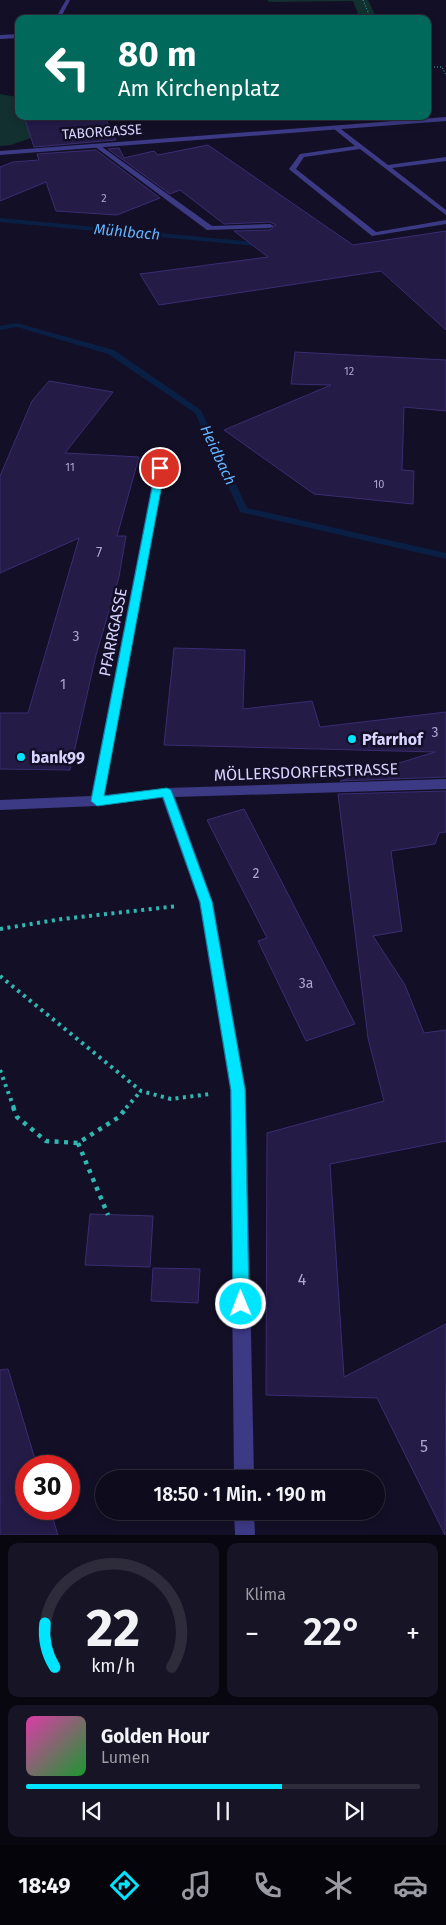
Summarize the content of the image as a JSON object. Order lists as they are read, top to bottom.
{
  "streets": {
    "street": ["TABORGASSE", "PFARRGASSE", "MÖLLERSDORFERSTRASSE"]
  },
  "crossings": [
    ["PFARRGASSE", "MÖLLERSDORFERSTRASSE"]
  ],
  "water": ["Mühlbach", "Heidbach"],
  "places": ["Pfarrhof", "bank99"],
  "house_numbers": [
    "2",
    "12",
    "11",
    "10",
    "7",
    "3",
    "1",
    "3",
    "2",
    "3a",
    "4",
    "5"
  ],
  "page": {
    "turn": ["80 m", "Am Kirchenplatz"],
    "limit": "30",
    "trip": "18:50 · 1 Min. · 190 m",
    "tile": "Klima",
    "heat": ["−", "22°", "+"],
    "song": ["Golden Hour", "Lumen"],
    "tabs": "18:49",
    "gauge": ["22", "km/h"]
  }
}
